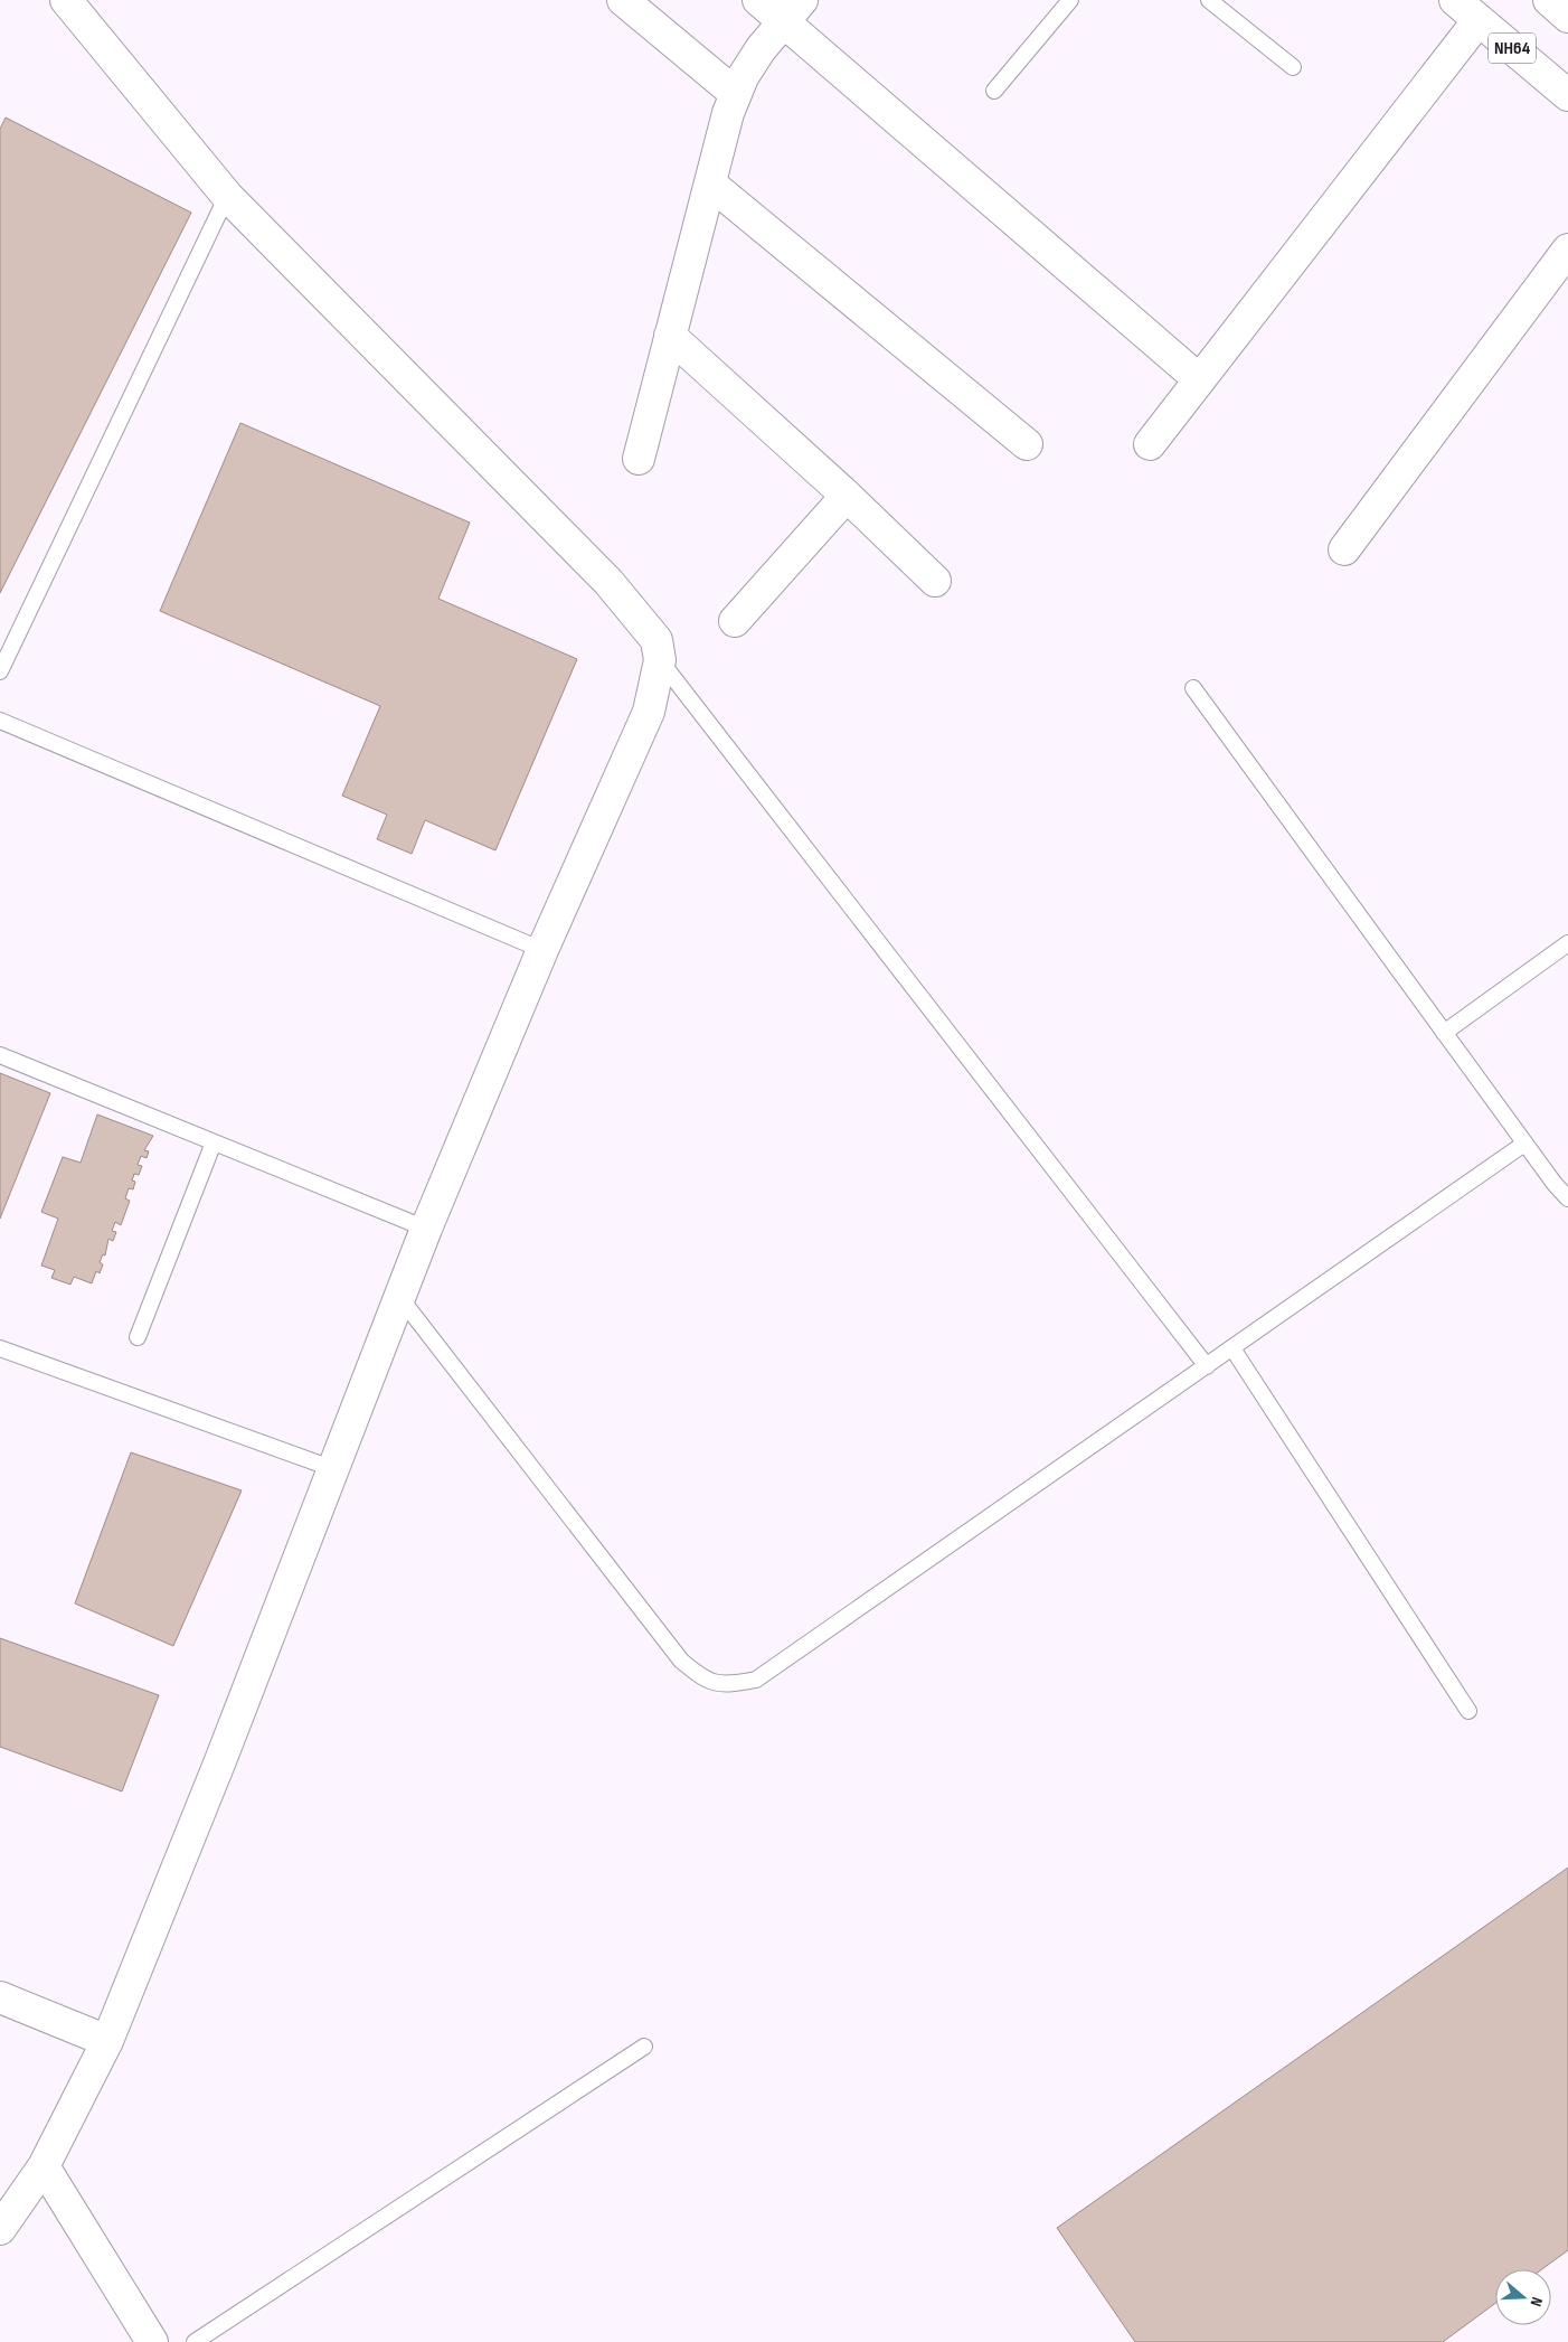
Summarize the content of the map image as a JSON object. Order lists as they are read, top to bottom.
{
  "streets": {
    "main road": ["NH64"]
  },
  "north": "right"
}
